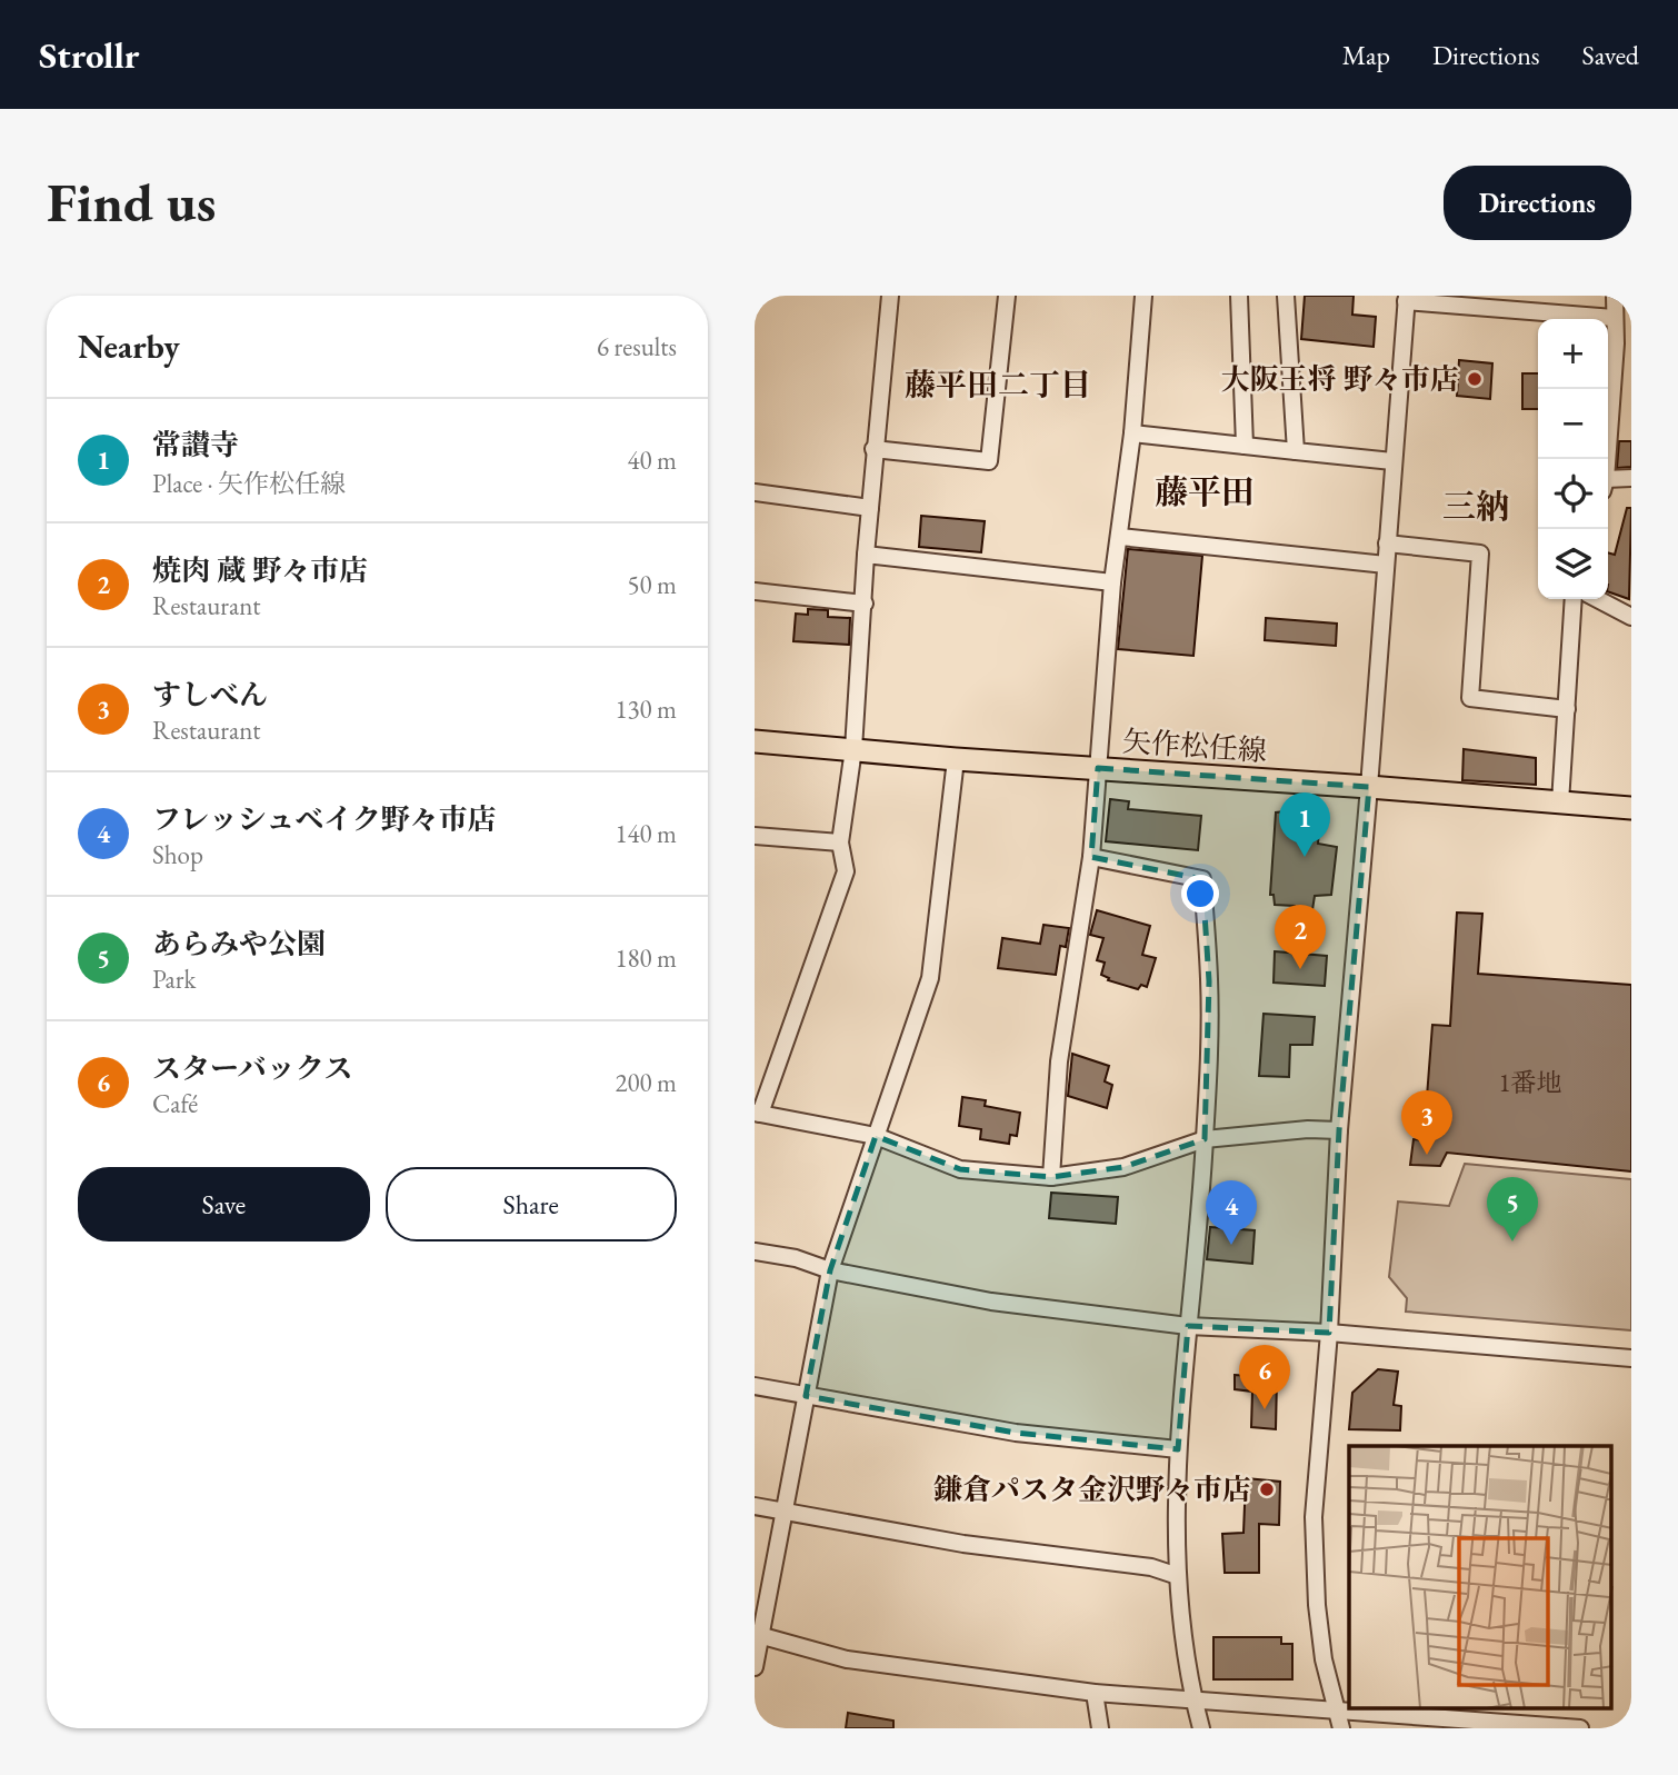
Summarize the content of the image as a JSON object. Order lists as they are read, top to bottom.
{
  "streets": {
    "main road": ["矢作松任線"]
  },
  "districts": ["藤平田二丁目", "藤平田", "三納"],
  "places": ["大阪王将 野々市店", "鎌倉パスタ金沢野々市店"],
  "house_numbers": ["1番地"],
  "page": {
    "header": "Strollr",
    "nav": ["Map", "Directions", "Saved"],
    "buttons": [
      "Directions",
      ["Save", "Share"]
    ],
    "title": "Find us",
    "heading": ["Nearby", "6 results"],
    "map_buttons": ["+", "−"],
    "list": [
      {
        "mark": "1",
        "name": "常讃寺",
        "note": "Place · 矢作松任線",
        "value": "40 m"
      },
      {
        "mark": "2",
        "name": "焼肉 蔵 野々市店",
        "note": "Restaurant",
        "value": "50 m"
      },
      {
        "mark": "3",
        "name": "すしべん",
        "note": "Restaurant",
        "value": "130 m"
      },
      {
        "mark": "4",
        "name": "フレッシュベイク野々市店",
        "note": "Shop",
        "value": "140 m"
      },
      {
        "mark": "5",
        "name": "あらみや公園",
        "note": "Park",
        "value": "180 m"
      },
      {
        "mark": "6",
        "name": "スターバックス",
        "note": "Café",
        "value": "200 m"
      }
    ],
    "pins": [
      "1",
      "2",
      "3",
      "5",
      "4",
      "6"
    ]
  }
}
